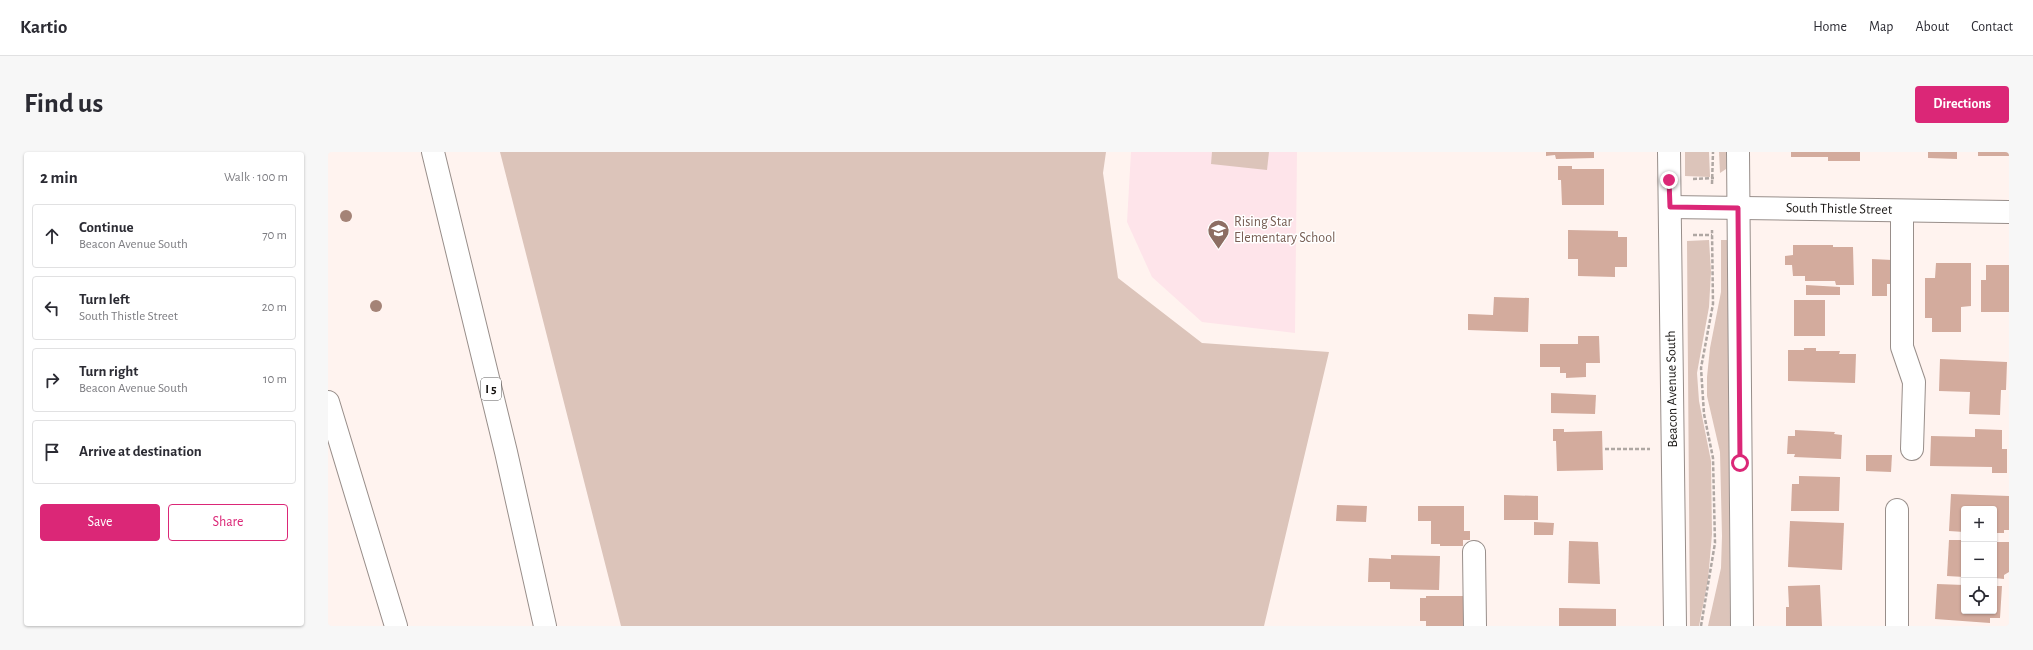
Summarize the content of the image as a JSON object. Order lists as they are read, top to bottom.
{
  "streets": {
    "main road": ["South Thistle Street", "I 5", "Beacon Avenue South"]
  },
  "crossings": [
    ["South Thistle Street", "Beacon Avenue South"]
  ],
  "places": {
    "school or university": ["Rising Star Elementary School"]
  },
  "page": {
    "header": "Kartio",
    "nav": [
      "Home",
      "Map",
      "About",
      "Contact"
    ],
    "buttons": [
      "Directions",
      ["Save", "Share"]
    ],
    "title": "Find us",
    "heading": ["2 min", "Walk · 100 m"],
    "list": [
      ["Continue", "Beacon Avenue South", "70 m"],
      ["Turn left", "South Thistle Street", "20 m"],
      ["Turn right", "Beacon Avenue South", "10 m"],
      "Arrive at destination"
    ],
    "map_buttons": ["+", "−"]
  }
}
